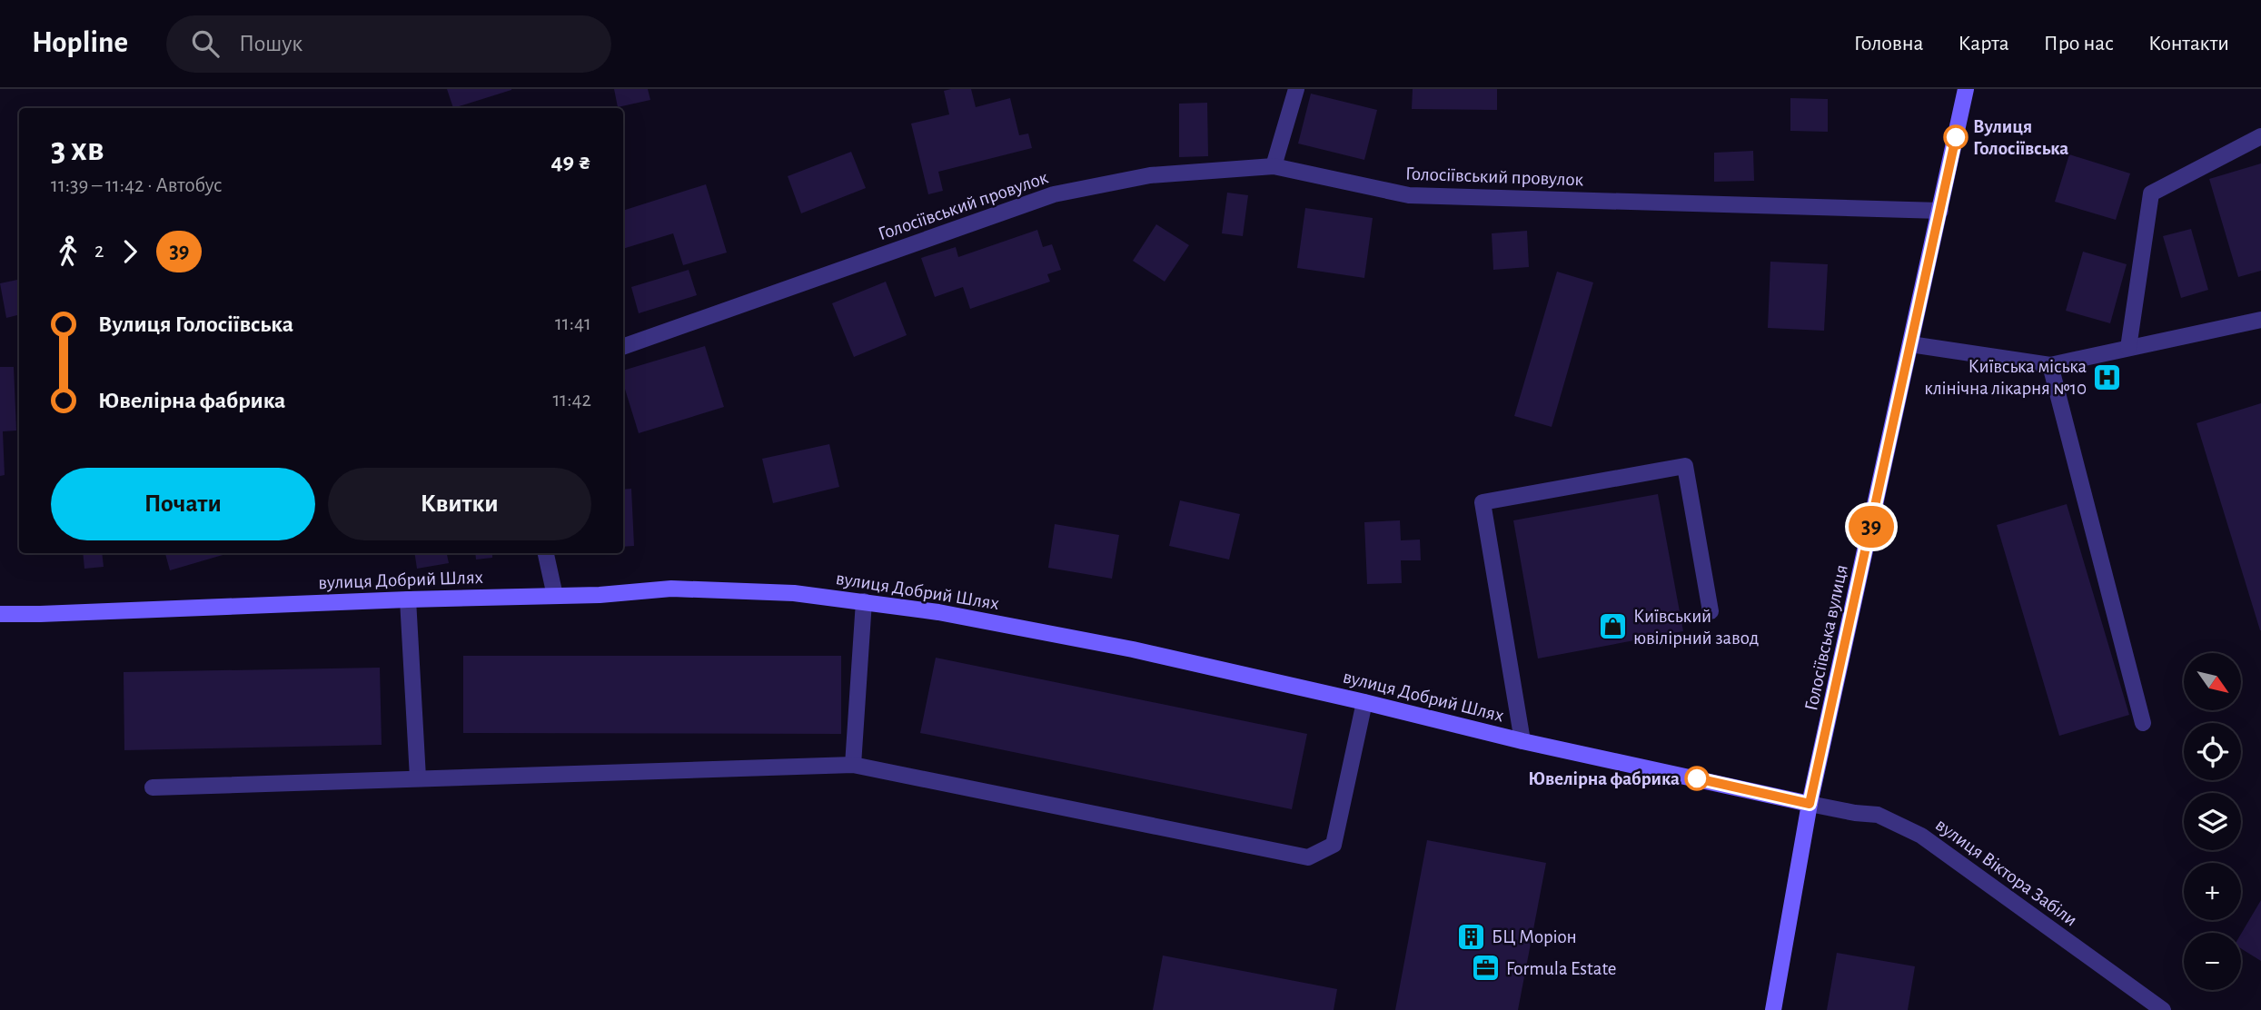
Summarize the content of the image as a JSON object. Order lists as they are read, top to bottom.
{
  "streets": {
    "street": [
      "Голосіївський провулок",
      "вулиця Добрий Шлях",
      "Голосіївська вулиця",
      "вулиця Віктора Забіли"
    ]
  },
  "crossings": [
    ["Голосіївський провулок", "Голосіївська вулиця"],
    ["вулиця Добрий Шлях", "Голосіївська вулиця"],
    ["вулиця Добрий Шлях", "вулиця Віктора Забіли"],
    ["Голосіївська вулиця", "вулиця Віктора Забіли"]
  ],
  "places": {
    "other": ["Вулиця Голосіївська", "Ювелірна фабрика"],
    "hospital": ["Київська міська клінічна лікарня №10"],
    "shop": ["Київський ювілірний завод"],
    "building": ["БЦ Моріон"],
    "office": ["Formula Estate"]
  },
  "lines": ["bus line 39"],
  "north": "bottom right",
  "page": {
    "header": "Hopline",
    "search": "Пошук",
    "nav": [
      "Головна",
      "Карта",
      "Про нас",
      "Контакти"
    ],
    "on_map": "39",
    "heading": ["3 хв", "11:39 – 11:42 · Автобус", "49 ₴"],
    "legs": ["2", "39"],
    "list": [
      {
        "name": "Вулиця Голосіївська",
        "value": "11:41"
      },
      {
        "name": "Ювелірна фабрика",
        "value": "11:42"
      }
    ],
    "buttons": ["Почати", "Квитки"],
    "map_buttons": ["+", "−"]
  }
}
